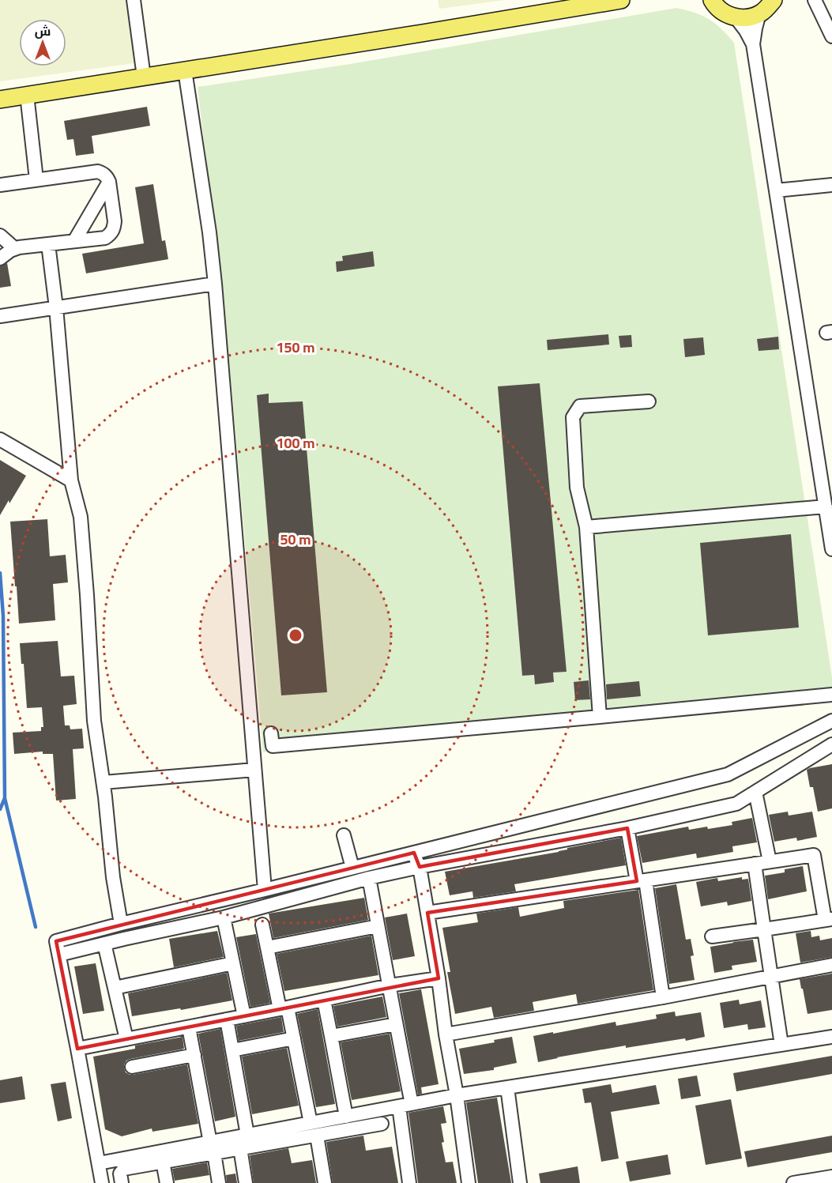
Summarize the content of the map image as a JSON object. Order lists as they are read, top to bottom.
{
  "north": "top",
  "rings": ["150 m", "100 m", "50 m"]
}
